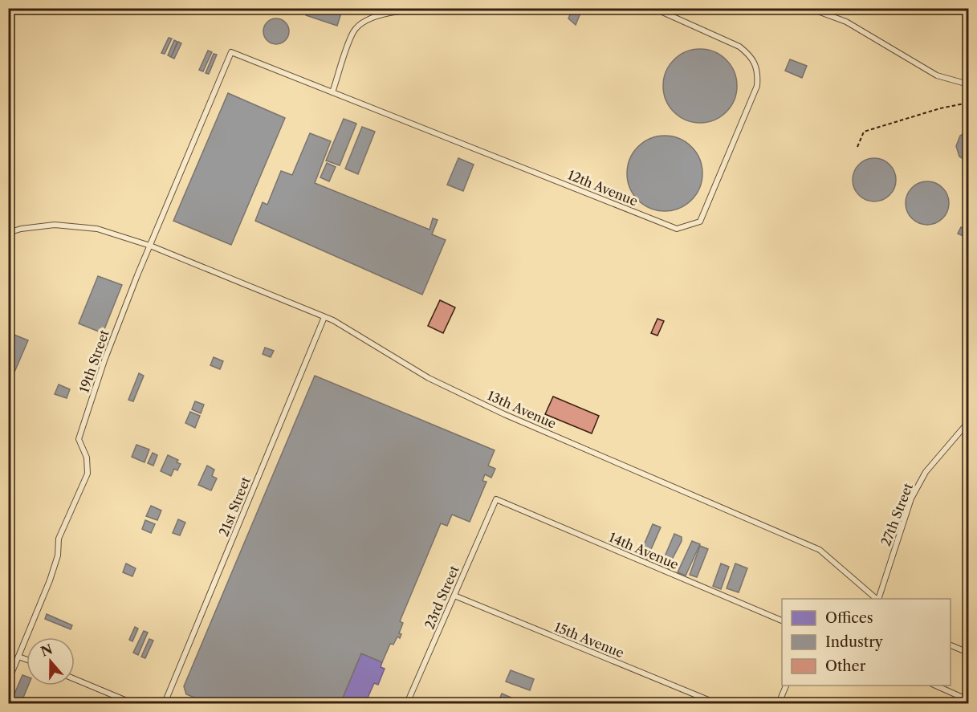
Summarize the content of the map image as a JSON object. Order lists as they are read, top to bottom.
{
  "streets": {
    "lane": [
      "12th Avenue",
      "19th Street",
      "13th Avenue",
      "21st Street",
      "27th Street",
      "14th Avenue",
      "23rd Street",
      "15th Avenue"
    ]
  },
  "crossings": [
    ["12th Avenue", "19th Street"],
    ["19th Street", "13th Avenue"],
    ["13th Avenue", "21st Street"],
    ["14th Avenue", "23rd Street"],
    ["23rd Street", "15th Avenue"]
  ],
  "legend": ["Offices", "Industry", "Other"],
  "north": "top"
}
